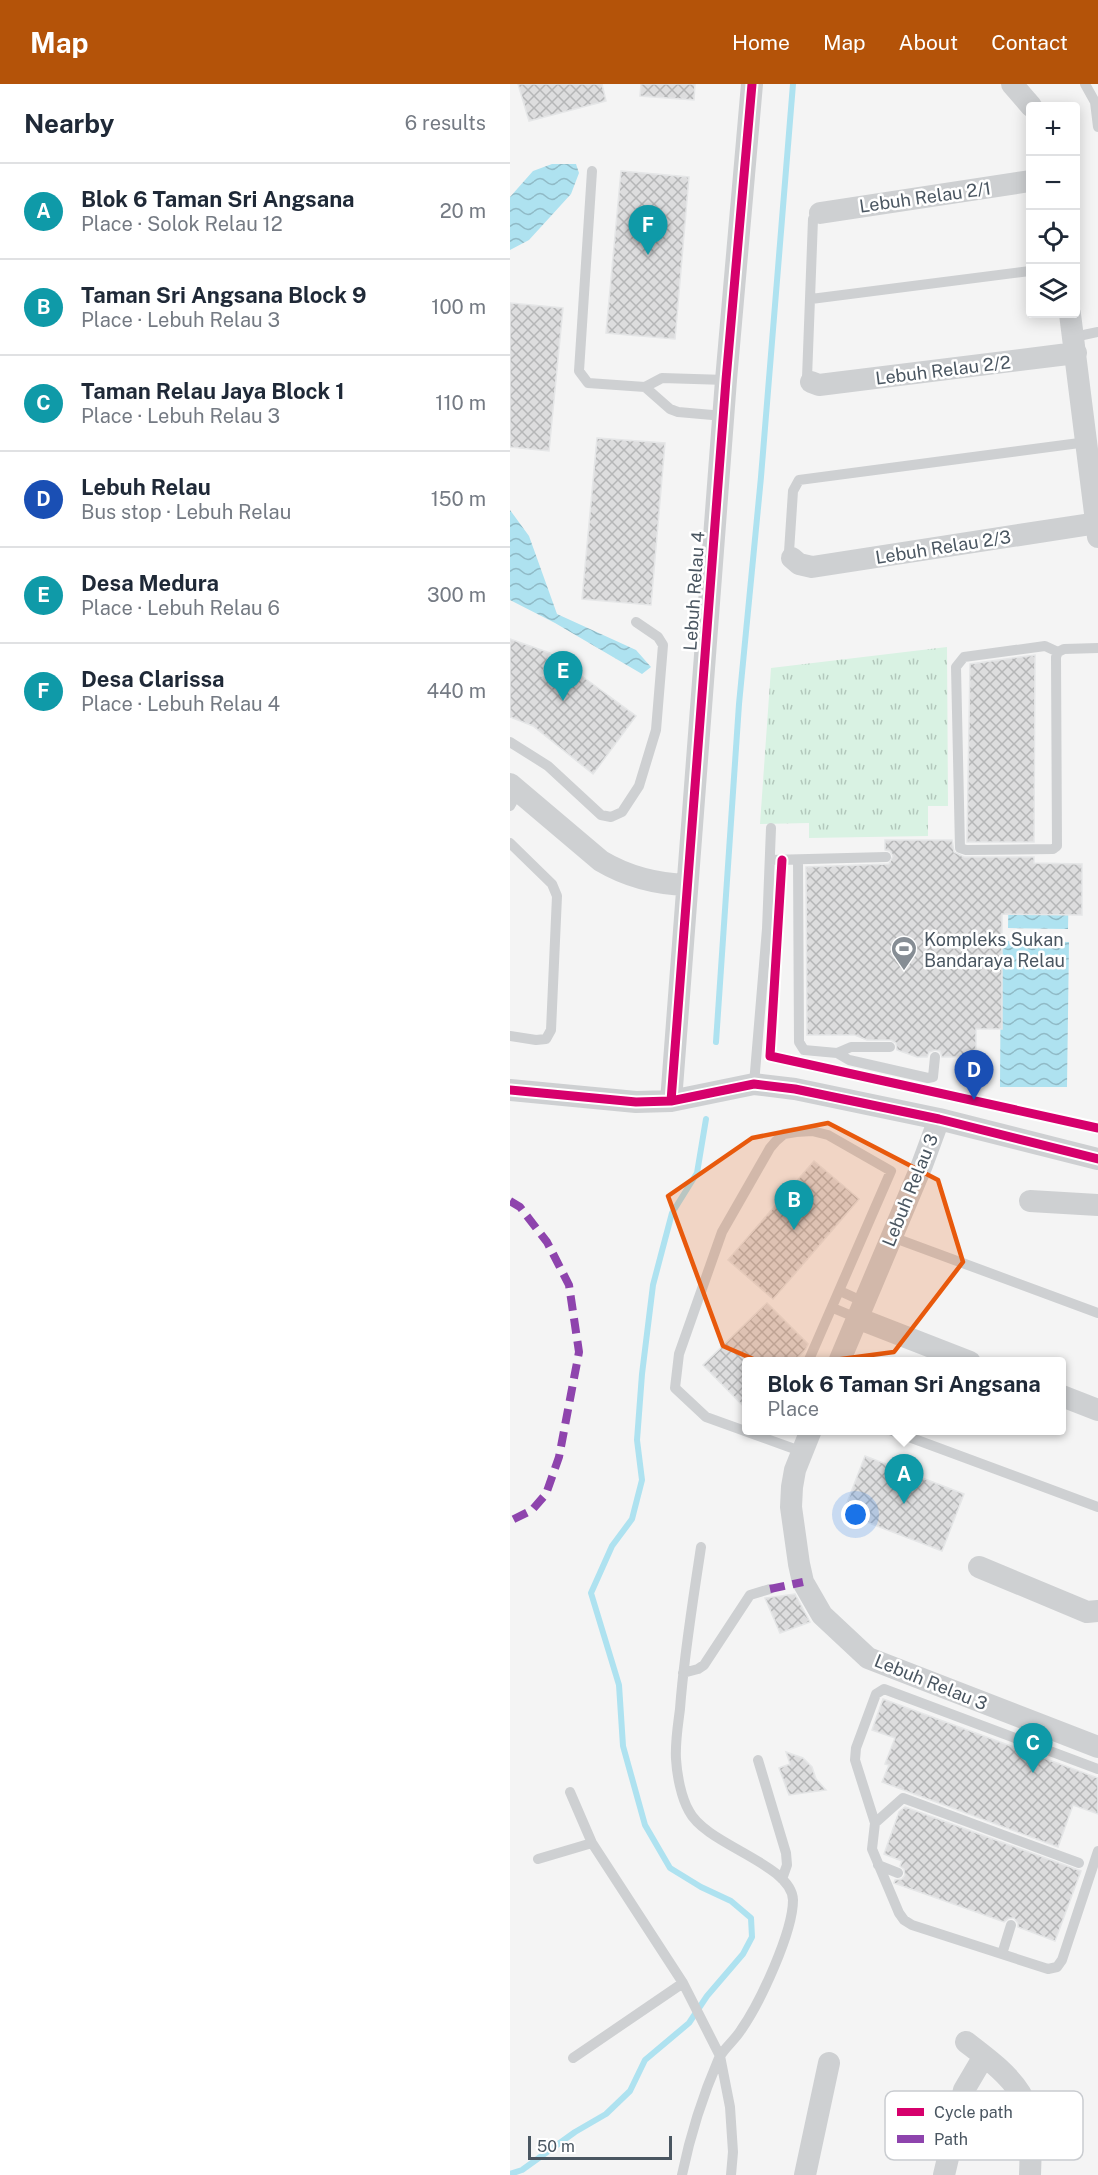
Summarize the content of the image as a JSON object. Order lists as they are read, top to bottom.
{
  "streets": {
    "street": [
      "Lebuh Relau 2/1",
      "Lebuh Relau 2/2",
      "Lebuh Relau 2/3",
      "Lebuh Relau 4",
      "Lebuh Relau 3"
    ]
  },
  "places": {
    "sports": ["Kompleks Sukan Bandaraya Relau"]
  },
  "legend": ["Cycle path", "Path"],
  "scale_bar": "50 m",
  "page": {
    "header": "Map",
    "nav": [
      "Home",
      "Map",
      "About",
      "Contact"
    ],
    "heading": ["Nearby", "6 results"],
    "map_buttons": ["+", "−"],
    "list": [
      {
        "mark": "A",
        "name": "Blok 6 Taman Sri Angsana",
        "note": "Place · Solok Relau 12",
        "value": "20 m"
      },
      {
        "mark": "B",
        "name": "Taman Sri Angsana Block 9",
        "note": "Place · Lebuh Relau 3",
        "value": "100 m"
      },
      {
        "mark": "C",
        "name": "Taman Relau Jaya Block 1",
        "note": "Place · Lebuh Relau 3",
        "value": "110 m"
      },
      {
        "mark": "D",
        "name": "Lebuh Relau",
        "note": "Bus stop · Lebuh Relau",
        "value": "150 m"
      },
      {
        "mark": "E",
        "name": "Desa Medura",
        "note": "Place · Lebuh Relau 6",
        "value": "300 m"
      },
      {
        "mark": "F",
        "name": "Desa Clarissa",
        "note": "Place · Lebuh Relau 4",
        "value": "440 m"
      }
    ],
    "pins": [
      "F",
      "E",
      "D",
      "B",
      "A",
      "C"
    ],
    "popup": ["Blok 6 Taman Sri Angsana", "Place"],
    "scale": "50 m"
  }
}
